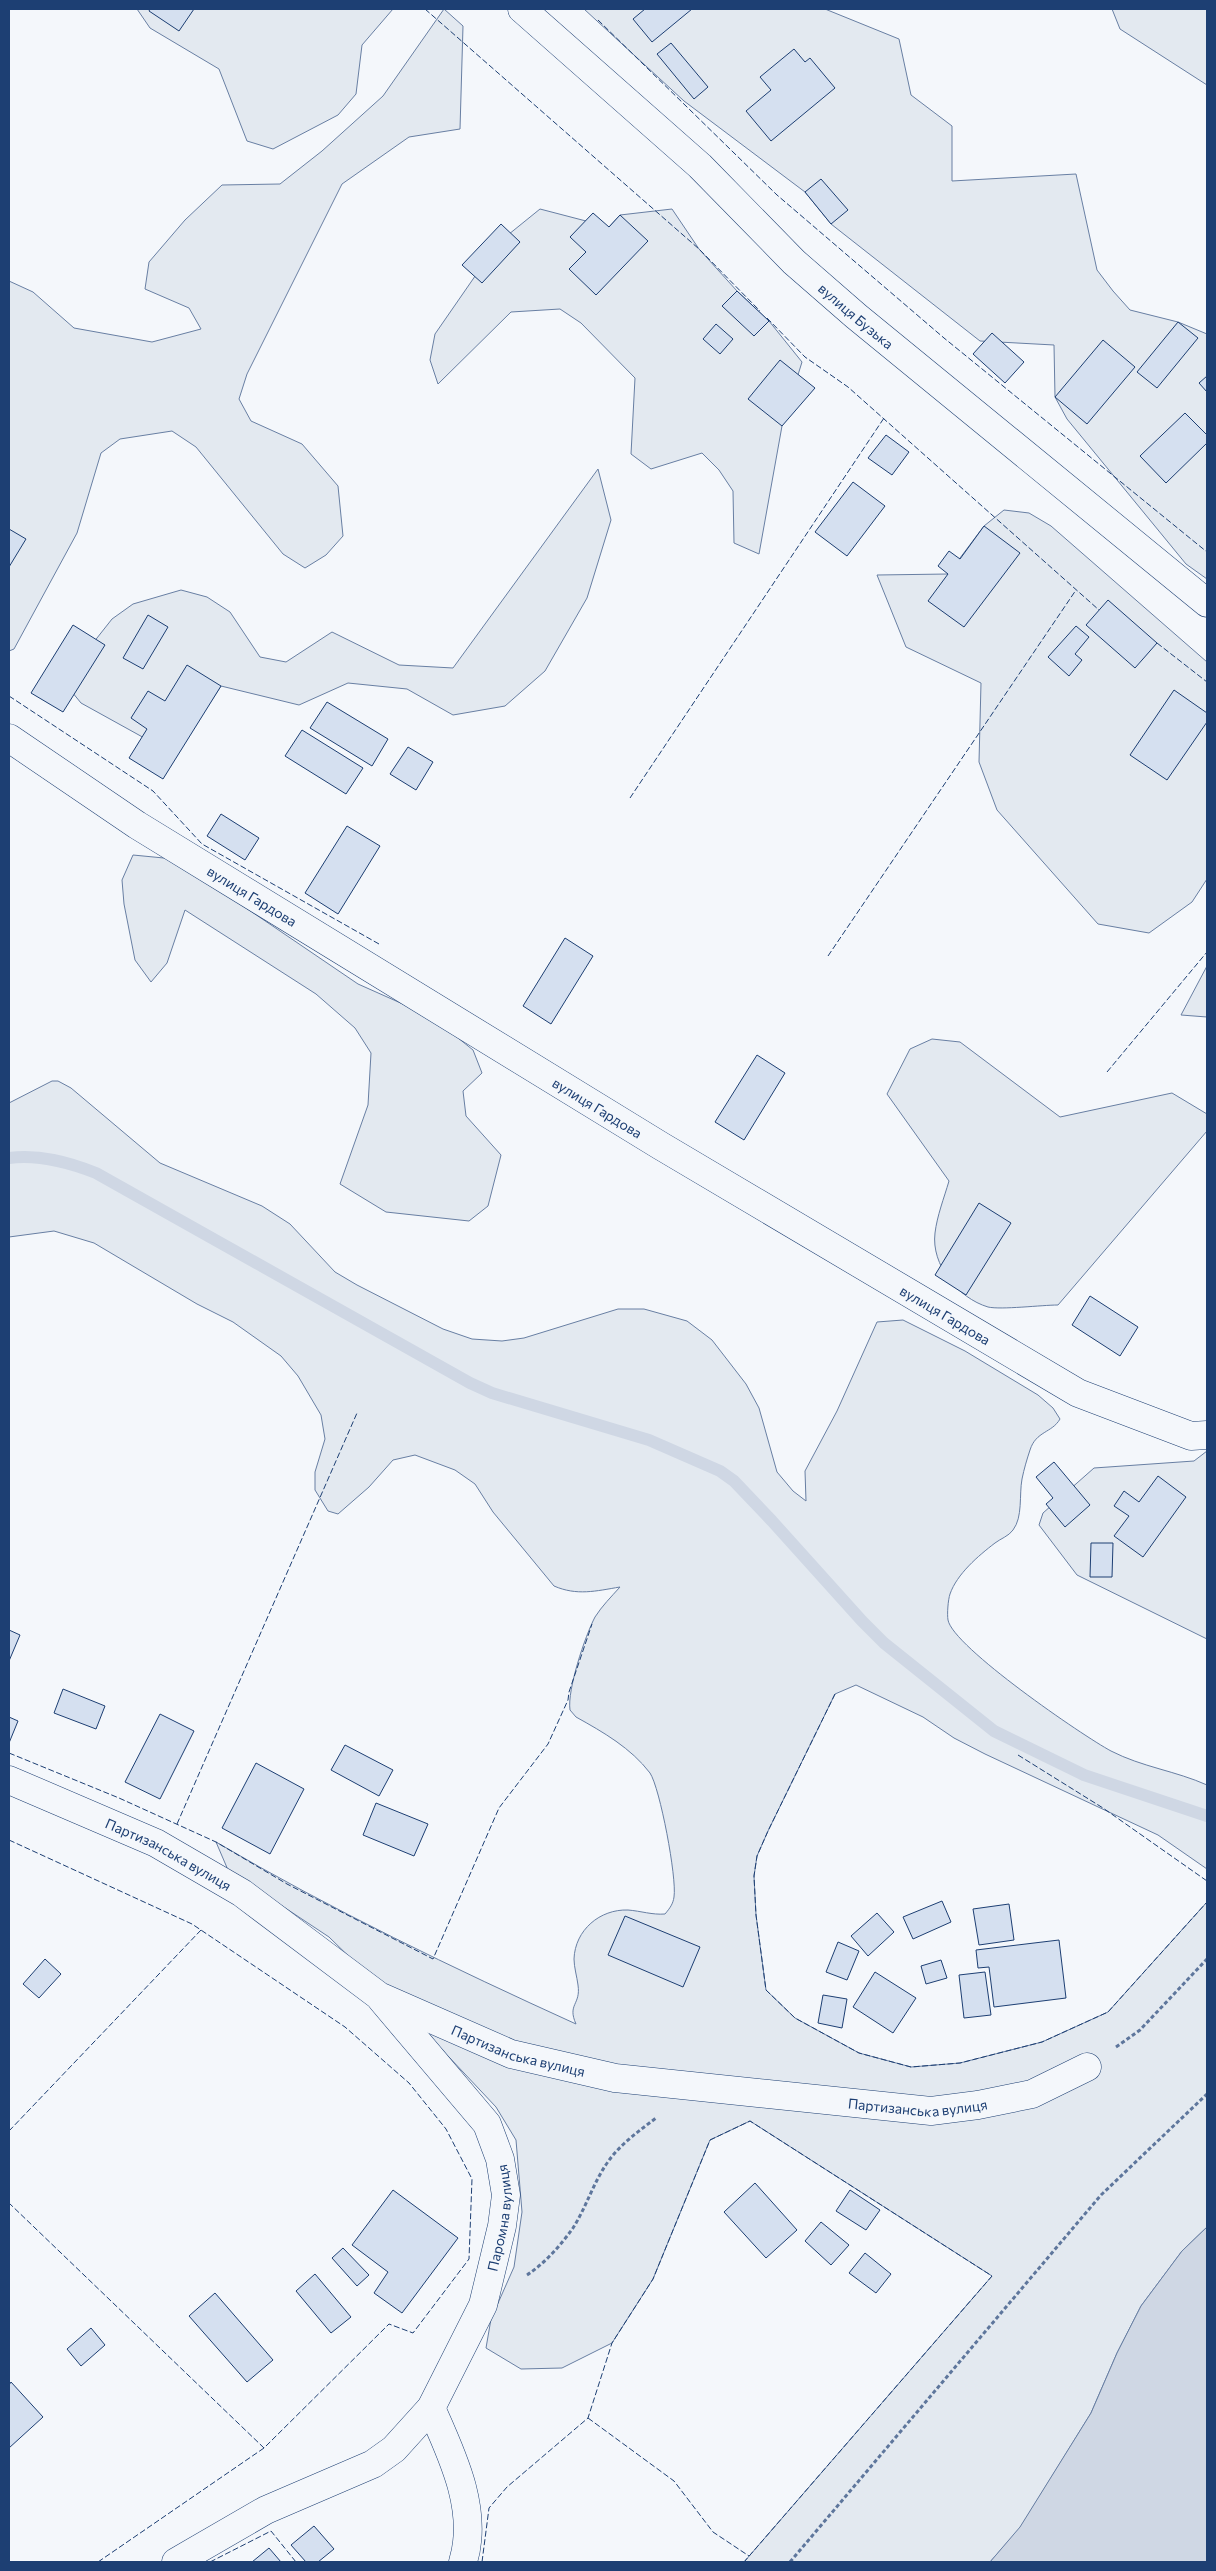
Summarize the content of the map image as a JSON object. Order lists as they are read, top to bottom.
{
  "streets": {
    "street": [
      "вулиця Бузька",
      "вулиця Гардова",
      "Партизанська вулиця",
      "Паромна вулиця"
    ]
  },
  "crossings": [
    ["Партизанська вулиця", "Паромна вулиця"]
  ]
}
